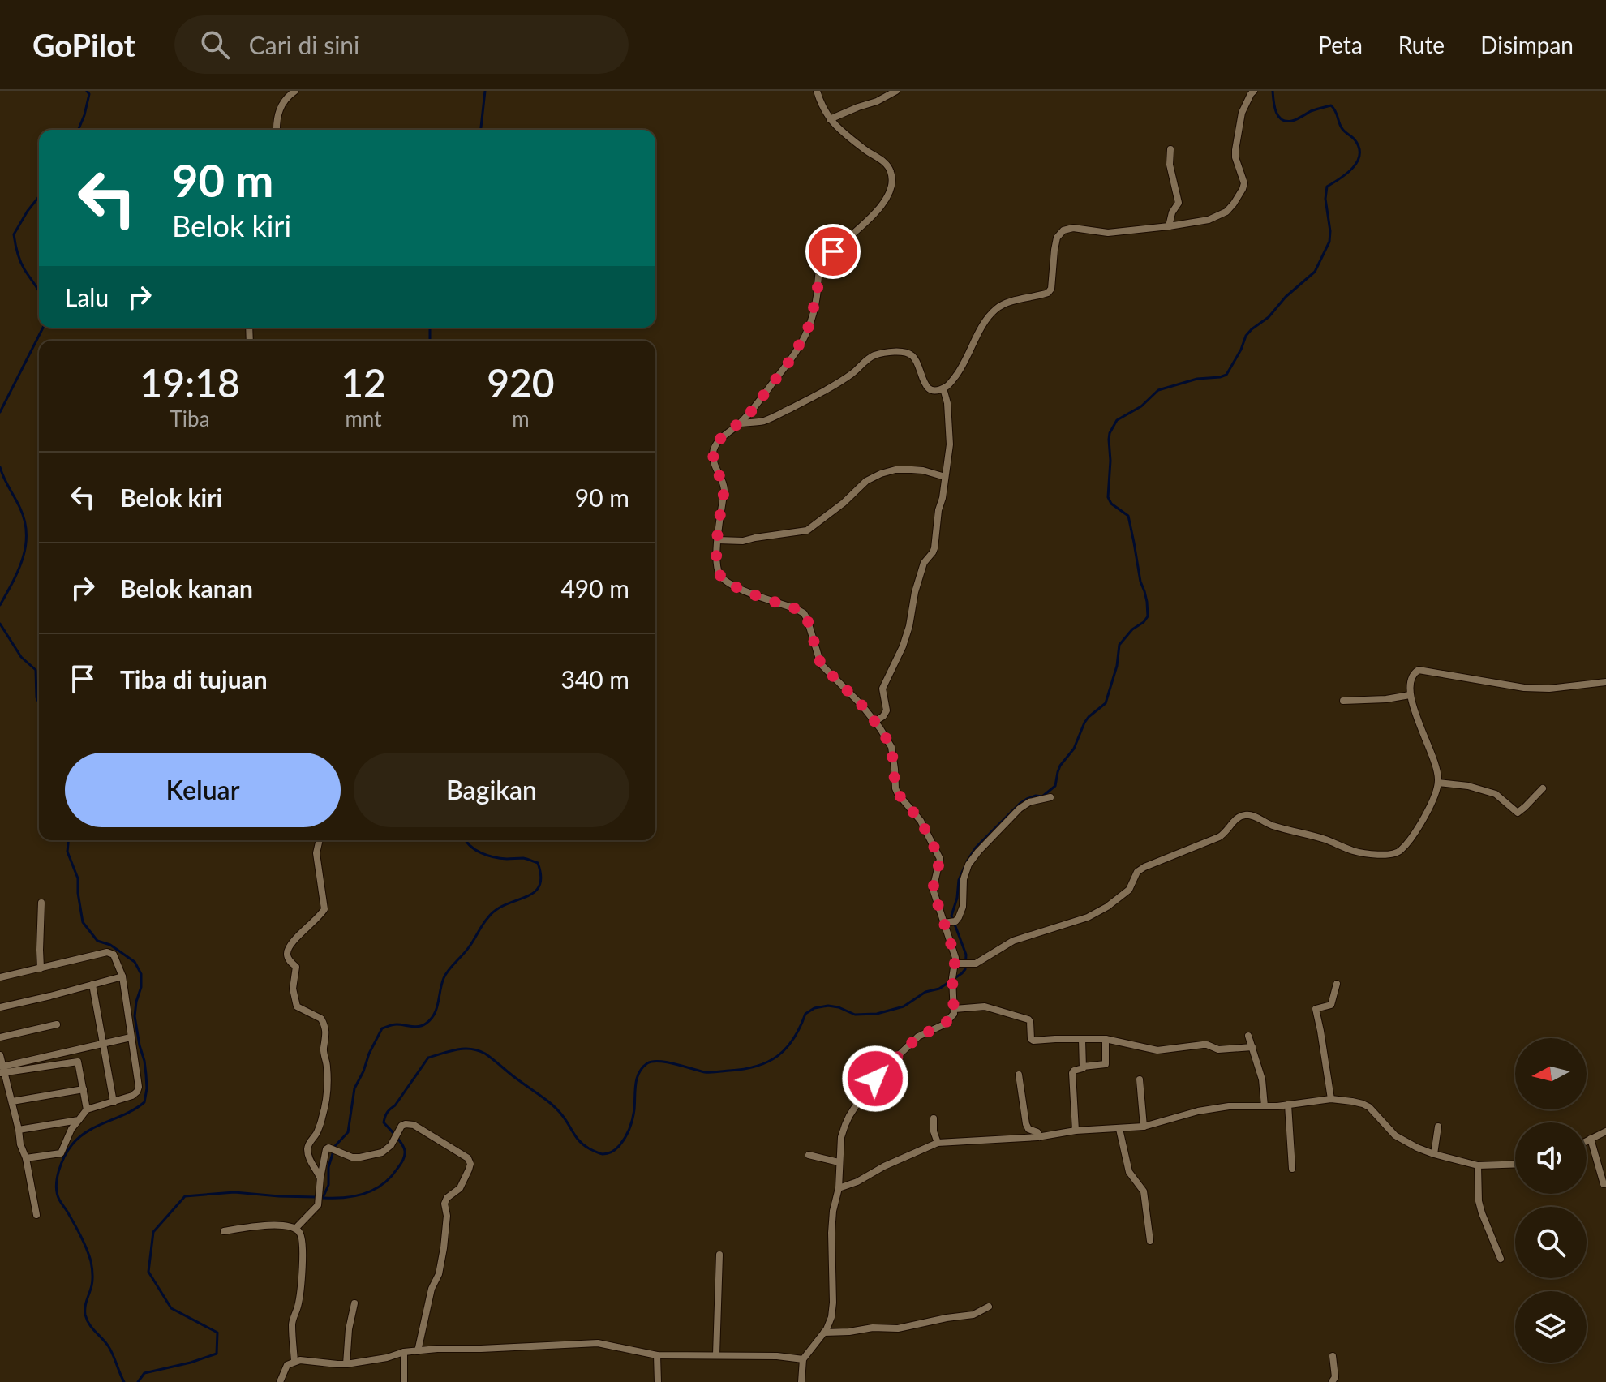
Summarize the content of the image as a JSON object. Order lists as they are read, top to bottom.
{
  "north": "left",
  "page": {
    "header": "GoPilot",
    "search": "Cari di sini",
    "nav": ["Peta", "Rute", "Disimpan"],
    "turn": ["90 m", "Belok kiri"],
    "then": "Lalu",
    "eta": [
      "19:18",
      "Tiba",
      "12",
      "mnt",
      "920",
      "m"
    ],
    "list": [
      {
        "name": "Belok kiri",
        "value": "90 m"
      },
      {
        "name": "Belok kanan",
        "value": "490 m"
      },
      {
        "name": "Tiba di tujuan",
        "value": "340 m"
      }
    ],
    "buttons": ["Keluar", "Bagikan"]
  }
}
